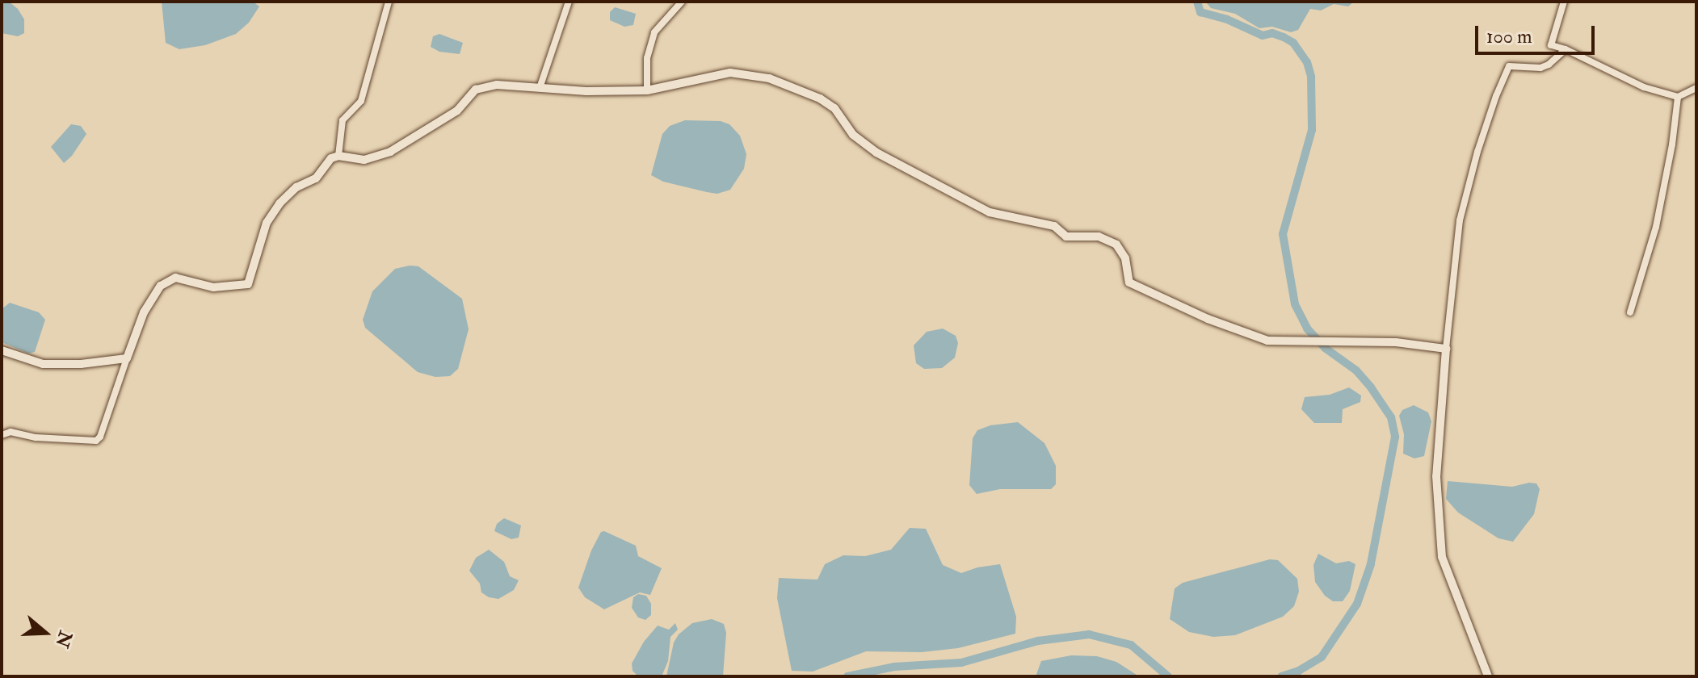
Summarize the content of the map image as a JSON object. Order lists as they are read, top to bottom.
{
  "scale_bar": "100 m",
  "north": "right"
}
